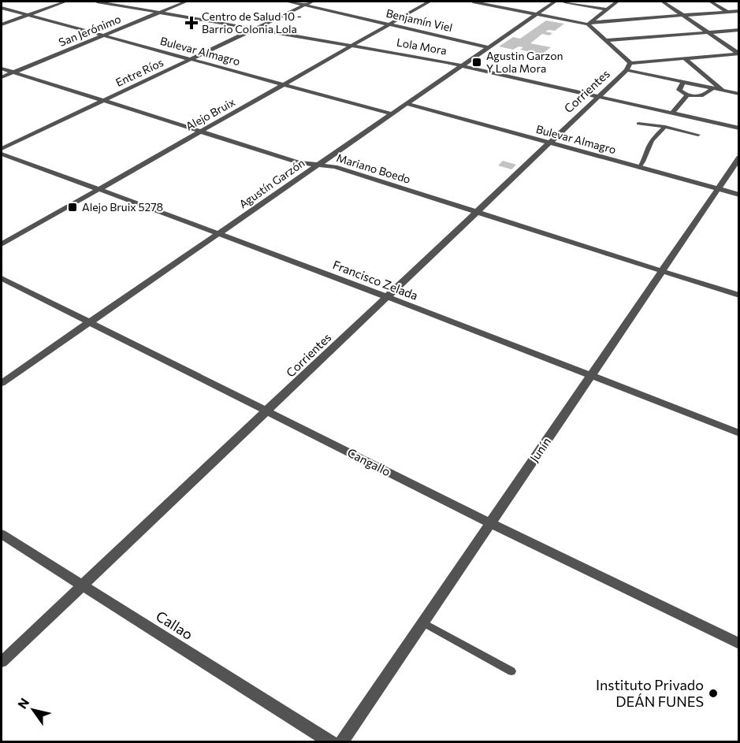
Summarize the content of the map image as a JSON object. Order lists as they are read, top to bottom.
{
  "streets": {
    "street": [
      "Benjamín Viel",
      "San Jerónimo",
      "Lola Mora",
      "Bulevar Almagro",
      "Entre Ríos",
      "Corrientes",
      "Alejo Bruix",
      "Mariano Boedo",
      "Agustín Garzón",
      "Francisco Zelada",
      "Junín",
      "Cangallo",
      "Callao"
    ]
  },
  "crossings": [
    ["Benjamín Viel", "Entre Ríos"],
    ["Benjamín Viel", "Alejo Bruix"],
    ["Benjamín Viel", "Agustín Garzón"],
    ["San Jerónimo", "Lola Mora"],
    ["San Jerónimo", "Bulevar Almagro"],
    ["San Jerónimo", "Mariano Boedo"],
    ["Lola Mora", "Entre Ríos"],
    ["Lola Mora", "Corrientes"],
    ["Lola Mora", "Alejo Bruix"],
    ["Lola Mora", "Agustín Garzón"],
    ["Bulevar Almagro", "Entre Ríos"],
    ["Bulevar Almagro", "Corrientes"],
    ["Bulevar Almagro", "Alejo Bruix"],
    ["Bulevar Almagro", "Agustín Garzón"],
    ["Bulevar Almagro", "Junín"],
    ["Entre Ríos", "Mariano Boedo"],
    ["Corrientes", "Mariano Boedo"],
    ["Corrientes", "Francisco Zelada"],
    ["Corrientes", "Cangallo"],
    ["Corrientes", "Callao"],
    ["Alejo Bruix", "Mariano Boedo"],
    ["Alejo Bruix", "Francisco Zelada"],
    ["Mariano Boedo", "Agustín Garzón"],
    ["Mariano Boedo", "Junín"],
    ["Agustín Garzón", "Francisco Zelada"],
    ["Agustín Garzón", "Cangallo"],
    ["Francisco Zelada", "Junín"],
    ["Junín", "Cangallo"]
  ],
  "places": {
    "health": ["Centro de Salud 10 - Barrio Colonia Lola"],
    "transit": ["Agustin Garzon Y Lola Mora", "Alejo Bruix 5278"],
    "other": ["Instituto Privado DEÁN FUNES"]
  },
  "north": "top left"
}
